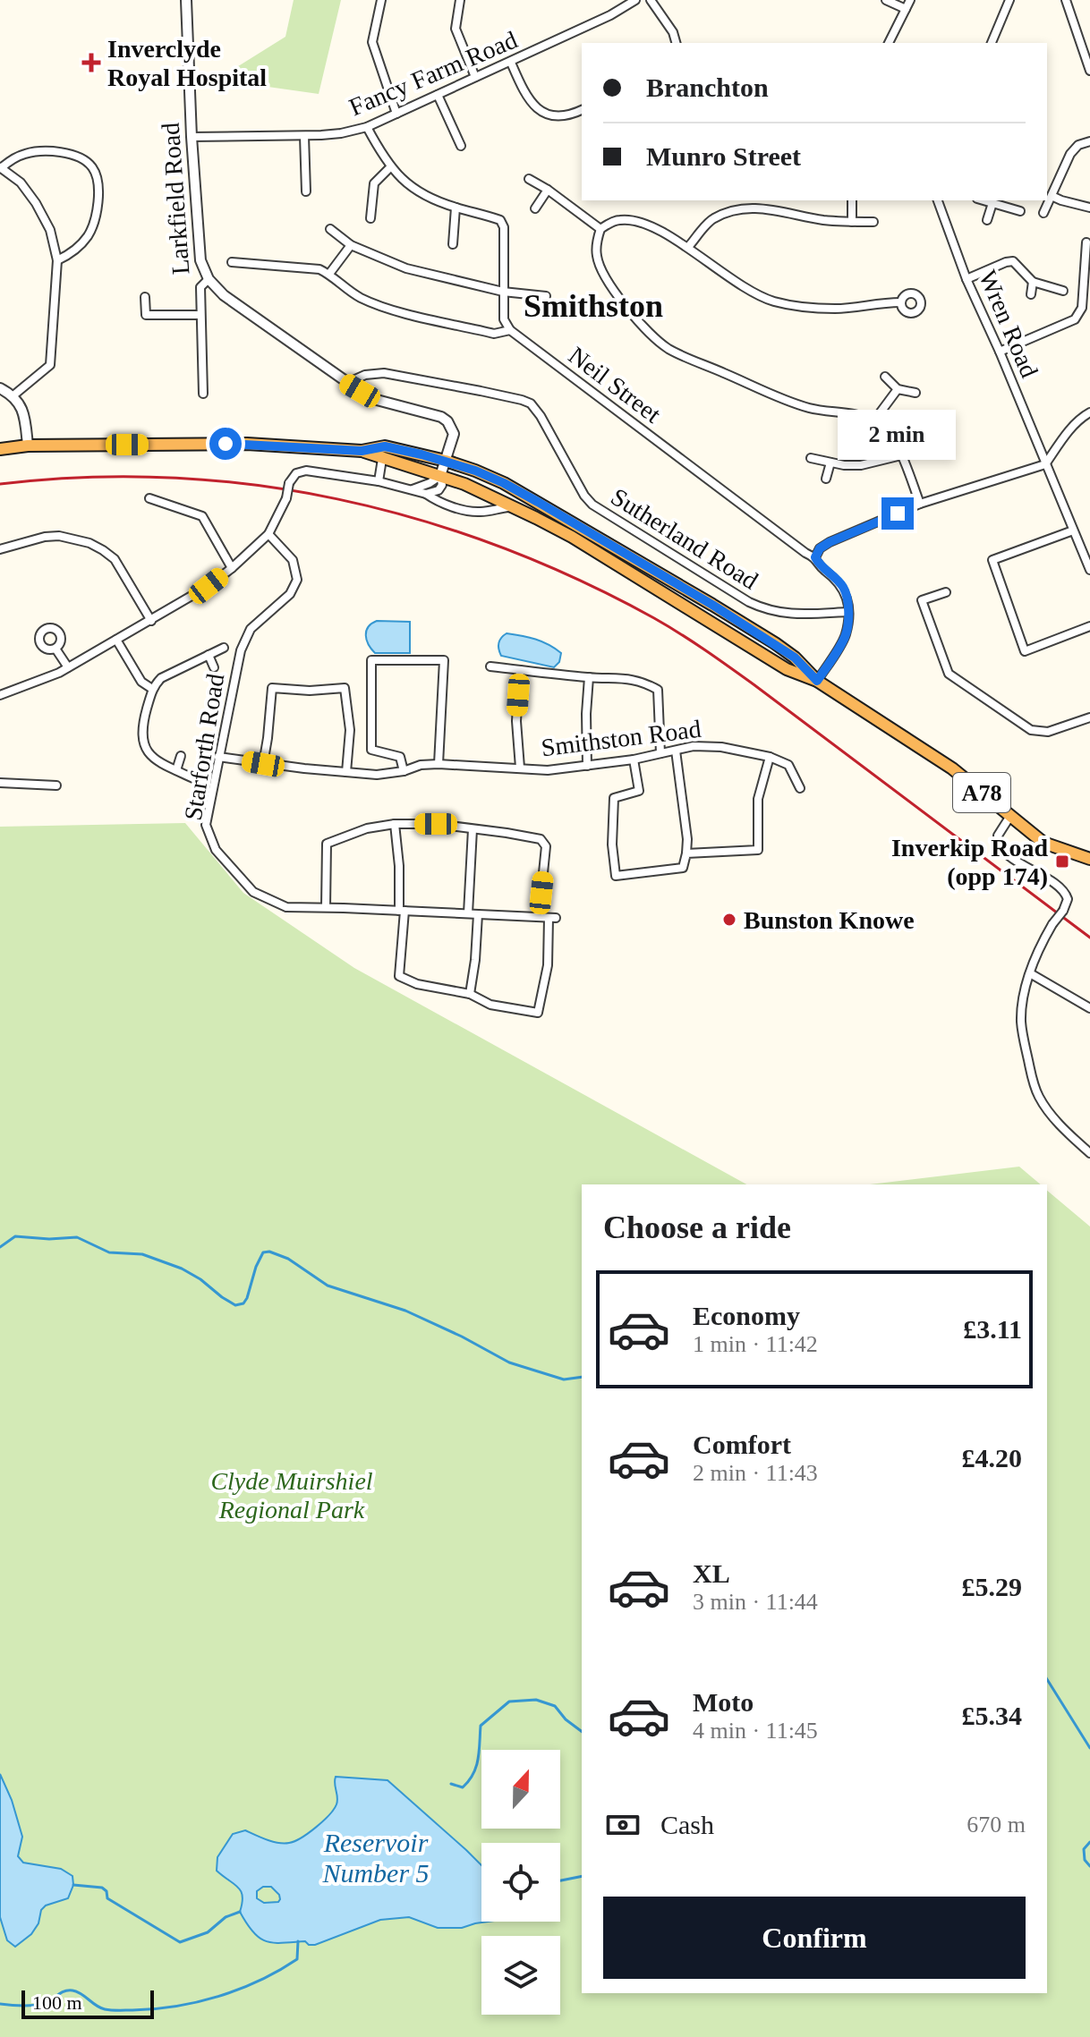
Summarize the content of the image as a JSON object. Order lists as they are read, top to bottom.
{
  "streets": {
    "highway": ["A78"],
    "street": [
      "Fancy Farm Road",
      "Larkfield Road",
      "Wren Road",
      "Neil Street",
      "Sutherland Road",
      "Smithston Road",
      "Starforth Road"
    ]
  },
  "crossings": [
    ["Fancy Farm Road", "Larkfield Road"],
    ["Neil Street", "Sutherland Road"],
    ["Smithston Road", "Starforth Road"]
  ],
  "districts": ["Smithston"],
  "water": ["Reservoir Number 5"],
  "parks": ["Clyde Muirshiel Regional Park"],
  "places": {
    "health": ["Inverclyde Royal Hospital"],
    "transit": ["Inverkip Road (opp 174)"],
    "other": ["Bunston Knowe"]
  },
  "scale_bar": "100 m",
  "north": "top",
  "page": {
    "banner": ["Branchton", "Munro Street"],
    "bubble": "2 min",
    "heading": "Choose a ride",
    "list": [
      {
        "name": "Economy",
        "note": "1 min · 11:42",
        "value": "£3.11"
      },
      {
        "name": "Comfort",
        "note": "2 min · 11:43",
        "value": "£4.20"
      },
      {
        "name": "XL",
        "note": "3 min · 11:44",
        "value": "£5.29"
      },
      {
        "name": "Moto",
        "note": "4 min · 11:45",
        "value": "£5.34"
      }
    ],
    "pay": ["Cash", "670 m"],
    "buttons": "Confirm",
    "scale": "100 m"
  }
}
